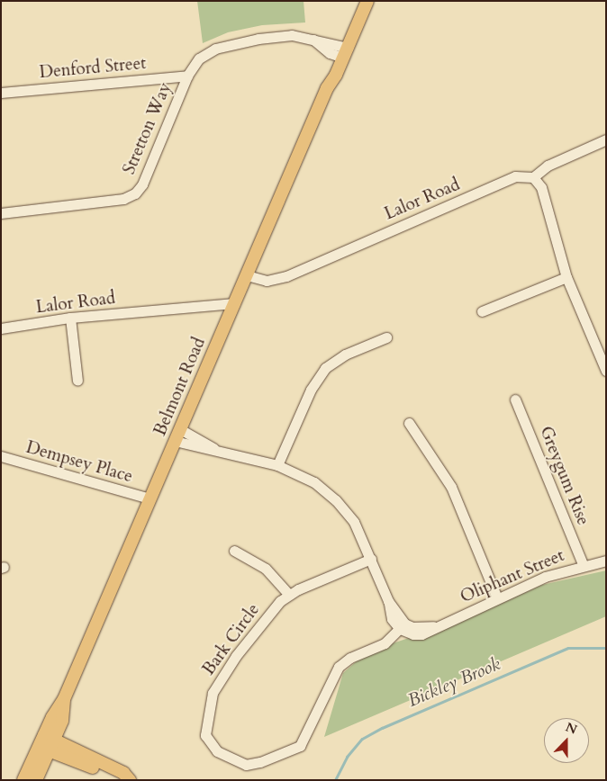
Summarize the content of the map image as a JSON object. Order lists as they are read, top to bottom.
{
  "streets": {
    "main road": ["Belmont Road"],
    "street": [
      "Denford Street",
      "Stretton Way",
      "Lalor Road",
      "Dempsey Place",
      "Greygum Rise",
      "Oliphant Street",
      "Bark Circle"
    ]
  },
  "crossings": [
    ["Denford Street", "Stretton Way"],
    ["Stretton Way", "Belmont Road"],
    ["Lalor Road", "Belmont Road"],
    ["Belmont Road", "Dempsey Place"],
    ["Greygum Rise", "Oliphant Street"],
    ["Oliphant Street", "Bark Circle"]
  ],
  "water": ["Bickley Brook"],
  "north": "top"
}
